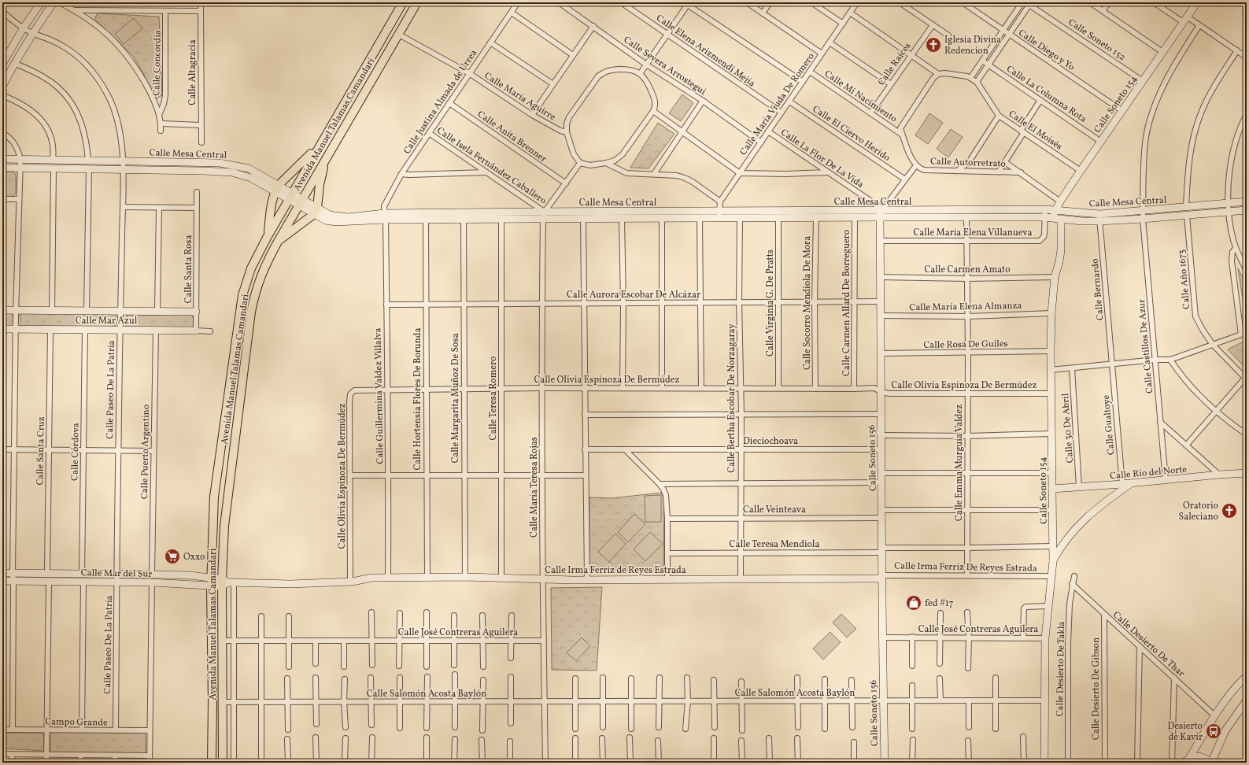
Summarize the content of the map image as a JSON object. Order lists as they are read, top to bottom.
{
  "streets": {
    "main road": ["Avenida Manuel Talamas Camandari"],
    "street": [
      "Calle Soneto 152",
      "Calle Diego y Yo",
      "Calle Elena Arizmendi Mejía",
      "Calle Concordia",
      "Calle Raíces",
      "Calle Severa Arrostegui",
      "Calle Altagracia",
      "Calle La Columna Rota",
      "Calle María Aguirre",
      "Calle Mi Nacimiento",
      "Calle Justina Almada de Urrea",
      "Calle María Viuda De Romero",
      "Calle Soneto 154",
      "Calle El Moisés",
      "Calle El Ciervo Herido",
      "Calle Anita Brenner",
      "Calle Mesa Central",
      "Calle La Flor De La Vida",
      "Calle Autorretrato",
      "Calle Isela Fernández Caballero",
      "Calle María Elena Villanueva",
      "Calle Santa Rosa",
      "Calle Carmen Amato",
      "Calle Año 1673",
      "Calle Bernardo",
      "Calle Aurora Escobar De Alcázar",
      "Calle Virginia G. De Pratts",
      "Calle Socorro Mendiola De Mora",
      "Calle Carmen Allard De Borreguero",
      "Calle María Elena Almanza",
      "Calle Mar Azul",
      "Calle Rosa De Guiles",
      "Calle Castillos De Azur",
      "Calle Olivia Espinoza De Bermúdez",
      "Calle Paseo De La Patria",
      "Calle Guillermina Valdez Villalva",
      "Calle Margarita Muñoz De Sosa",
      "Calle Teresa Romero",
      "Calle Bertha Escobar De Norzagaray",
      "Calle Hortensia Flores De Borunda",
      "Calle Gualtoye",
      "Calle 30 De Abril",
      "Dieciochoava",
      "Calle Santa Cruz",
      "Calle Córdova",
      "Calle Puerto Argentino",
      "Calle Soneto 156",
      "Calle Emma Murguía Valdez",
      "Calle Río del Norte",
      "Calle María Teresa Rojas",
      "Calle Veinteava",
      "Calle Teresa Mendiola",
      "Calle Irma Ferriz De Reyes Estrada",
      "Calle Irma Ferriz de Reyes Estrada",
      "Calle Mar del Sur",
      "Calle José Contreras Aguilera",
      "Calle Desierto De Thar",
      "Calle Desierto De Takla",
      "Calle Desierto De Gibson",
      "Calle Salomón Acosta Baylón",
      "Campo Grande"
    ]
  },
  "crossings": [
    ["Calle Soneto 152", "Calle Soneto 154"],
    ["Calle Diego y Yo", "Calle Soneto 154"],
    ["Calle Elena Arizmendi Mejía", "Calle María Viuda De Romero"],
    ["Calle Raíces", "Calle Mi Nacimiento"],
    ["Calle Severa Arrostegui", "Calle María Viuda De Romero"],
    ["Calle La Columna Rota", "Calle Soneto 154"],
    ["Calle María Aguirre", "Calle Justina Almada de Urrea"],
    ["Calle María Aguirre", "Avenida Manuel Talamas Camandari"],
    ["Calle Mi Nacimiento", "Calle María Viuda De Romero"],
    ["Calle Mi Nacimiento", "Calle El Moisés"],
    ["Calle Mi Nacimiento", "Calle Autorretrato"],
    ["Calle Justina Almada de Urrea", "Calle Anita Brenner"],
    ["Calle Justina Almada de Urrea", "Calle Mesa Central"],
    ["Calle Justina Almada de Urrea", "Calle Isela Fernández Caballero"],
    ["Calle Justina Almada de Urrea", "Calle Guillermina Valdez Villalva"],
    ["Calle María Viuda De Romero", "Calle El Ciervo Herido"],
    ["Calle María Viuda De Romero", "Calle La Flor De La Vida"],
    ["Calle Soneto 154", "Calle El Moisés"],
    ["Calle Soneto 154", "Calle Mesa Central"],
    ["Calle Soneto 154", "Calle Autorretrato"],
    ["Calle Soneto 154", "Calle Carmen Amato"],
    ["Calle Soneto 154", "Calle María Elena Almanza"],
    ["Calle Soneto 154", "Calle Rosa De Guiles"],
    ["Calle Soneto 154", "Calle Olivia Espinoza De Bermúdez"],
    ["Calle Soneto 154", "Calle Río del Norte"],
    ["Calle Soneto 154", "Calle Teresa Mendiola"],
    ["Calle Soneto 154", "Calle Irma Ferriz De Reyes Estrada"],
    ["Calle Soneto 154", "Calle José Contreras Aguilera"],
    ["Calle Soneto 154", "Calle Salomón Acosta Baylón"],
    ["Avenida Manuel Talamas Camandari", "Calle Mesa Central"],
    ["Avenida Manuel Talamas Camandari", "Calle Mar del Sur"],
    ["Avenida Manuel Talamas Camandari", "Calle José Contreras Aguilera"],
    ["Avenida Manuel Talamas Camandari", "Calle Salomón Acosta Baylón"],
    ["Calle El Moisés", "Calle Autorretrato"],
    ["Calle Mesa Central", "Calle La Flor De La Vida"],
    ["Calle Mesa Central", "Calle Isela Fernández Caballero"],
    ["Calle Mesa Central", "Calle María Elena Villanueva"],
    ["Calle Mesa Central", "Calle Año 1673"],
    ["Calle Mesa Central", "Calle Bernardo"],
    ["Calle Mesa Central", "Calle Virginia G. De Pratts"],
    ["Calle Mesa Central", "Calle Socorro Mendiola De Mora"],
    ["Calle Mesa Central", "Calle Carmen Allard De Borreguero"],
    ["Calle Mesa Central", "Calle Castillos De Azur"],
    ["Calle Mesa Central", "Calle Paseo De La Patria"],
    ["Calle Mesa Central", "Calle Guillermina Valdez Villalva"],
    ["Calle Mesa Central", "Calle Margarita Muñoz De Sosa"],
    ["Calle Mesa Central", "Calle Teresa Romero"],
    ["Calle Mesa Central", "Calle Bertha Escobar De Norzagaray"],
    ["Calle Mesa Central", "Calle Hortensia Flores De Borunda"],
    ["Calle Mesa Central", "Calle Soneto 156"],
    ["Calle Mesa Central", "Calle Emma Murguía Valdez"],
    ["Calle Mesa Central", "Calle María Teresa Rojas"],
    ["Calle La Flor De La Vida", "Calle Soneto 156"],
    ["Calle Isela Fernández Caballero", "Calle María Teresa Rojas"],
    ["Calle María Elena Villanueva", "Calle Soneto 156"],
    ["Calle María Elena Villanueva", "Calle Emma Murguía Valdez"],
    ["Calle Santa Rosa", "Calle Mar Azul"],
    ["Calle Carmen Amato", "Calle Soneto 156"],
    ["Calle Carmen Amato", "Calle Emma Murguía Valdez"],
    ["Calle Bernardo", "Calle Gualtoye"],
    ["Calle Aurora Escobar De Alcázar", "Calle Virginia G. De Pratts"],
    ["Calle Aurora Escobar De Alcázar", "Calle Socorro Mendiola De Mora"],
    ["Calle Aurora Escobar De Alcázar", "Calle Carmen Allard De Borreguero"],
    ["Calle Aurora Escobar De Alcázar", "Calle Guillermina Valdez Villalva"],
    ["Calle Aurora Escobar De Alcázar", "Calle Margarita Muñoz De Sosa"],
    ["Calle Aurora Escobar De Alcázar", "Calle Teresa Romero"],
    ["Calle Aurora Escobar De Alcázar", "Calle Bertha Escobar De Norzagaray"],
    ["Calle Aurora Escobar De Alcázar", "Calle Hortensia Flores De Borunda"],
    ["Calle Aurora Escobar De Alcázar", "Calle Soneto 156"],
    ["Calle Aurora Escobar De Alcázar", "Calle María Teresa Rojas"],
    ["Calle Virginia G. De Pratts", "Calle Olivia Espinoza De Bermúdez"],
    ["Calle Socorro Mendiola De Mora", "Calle Olivia Espinoza De Bermúdez"],
    ["Calle Carmen Allard De Borreguero", "Calle Olivia Espinoza De Bermúdez"],
    ["Calle María Elena Almanza", "Calle Soneto 156"],
    ["Calle María Elena Almanza", "Calle Emma Murguía Valdez"],
    ["Calle Mar Azul", "Calle Paseo De La Patria"],
    ["Calle Mar Azul", "Calle Santa Cruz"],
    ["Calle Mar Azul", "Calle Córdova"],
    ["Calle Mar Azul", "Calle Puerto Argentino"],
    ["Calle Rosa De Guiles", "Calle Soneto 156"],
    ["Calle Rosa De Guiles", "Calle Emma Murguía Valdez"],
    ["Calle Castillos De Azur", "Calle Río del Norte"],
    ["Calle Olivia Espinoza De Bermúdez", "Calle Guillermina Valdez Villalva"],
    ["Calle Olivia Espinoza De Bermúdez", "Calle Margarita Muñoz De Sosa"],
    ["Calle Olivia Espinoza De Bermúdez", "Calle Teresa Romero"],
    ["Calle Olivia Espinoza De Bermúdez", "Calle Bertha Escobar De Norzagaray"],
    ["Calle Olivia Espinoza De Bermúdez", "Calle Hortensia Flores De Borunda"],
    ["Calle Olivia Espinoza De Bermúdez", "Calle Soneto 156"],
    ["Calle Olivia Espinoza De Bermúdez", "Calle Emma Murguía Valdez"],
    ["Calle Olivia Espinoza De Bermúdez", "Calle María Teresa Rojas"],
    ["Calle Olivia Espinoza De Bermúdez", "Calle Irma Ferriz de Reyes Estrada"],
    ["Calle Olivia Espinoza De Bermúdez", "Calle Mar del Sur"],
    ["Calle Paseo De La Patria", "Calle Mar del Sur"],
    ["Calle Paseo De La Patria", "Campo Grande"],
    ["Calle Guillermina Valdez Villalva", "Calle Irma Ferriz de Reyes Estrada"],
    ["Calle Margarita Muñoz De Sosa", "Calle Irma Ferriz de Reyes Estrada"],
    ["Calle Teresa Romero", "Calle Irma Ferriz de Reyes Estrada"],
    ["Calle Bertha Escobar De Norzagaray", "Dieciochoava"],
    ["Calle Bertha Escobar De Norzagaray", "Calle Veinteava"],
    ["Calle Bertha Escobar De Norzagaray", "Calle Teresa Mendiola"],
    ["Calle Bertha Escobar De Norzagaray", "Calle Irma Ferriz de Reyes Estrada"],
    ["Calle Hortensia Flores De Borunda", "Calle Irma Ferriz de Reyes Estrada"],
    ["Calle Gualtoye", "Calle Río del Norte"],
    ["Calle 30 De Abril", "Calle Río del Norte"],
    ["Dieciochoava", "Calle Soneto 156"],
    ["Dieciochoava", "Calle Irma Ferriz De Reyes Estrada"],
    ["Calle Santa Cruz", "Calle Mar del Sur"],
    ["Calle Córdova", "Calle Mar del Sur"],
    ["Calle Puerto Argentino", "Calle Mar del Sur"],
    ["Calle Soneto 156", "Calle Veinteava"],
    ["Calle Soneto 156", "Calle Teresa Mendiola"],
    ["Calle Soneto 156", "Calle Irma Ferriz De Reyes Estrada"],
    ["Calle Soneto 156", "Calle Irma Ferriz de Reyes Estrada"],
    ["Calle Soneto 156", "Calle José Contreras Aguilera"],
    ["Calle Soneto 156", "Calle Salomón Acosta Baylón"],
    ["Calle Emma Murguía Valdez", "Calle Teresa Mendiola"],
    ["Calle Emma Murguía Valdez", "Calle Irma Ferriz De Reyes Estrada"],
    ["Calle María Teresa Rojas", "Calle Irma Ferriz de Reyes Estrada"],
    ["Calle María Teresa Rojas", "Calle José Contreras Aguilera"],
    ["Calle María Teresa Rojas", "Calle Salomón Acosta Baylón"],
    ["Calle Veinteava", "Calle Irma Ferriz De Reyes Estrada"],
    ["Calle Teresa Mendiola", "Calle Irma Ferriz De Reyes Estrada"],
    ["Calle Irma Ferriz De Reyes Estrada", "Calle Irma Ferriz de Reyes Estrada"],
    ["Calle Irma Ferriz de Reyes Estrada", "Calle Mar del Sur"],
    ["Calle Desierto De Thar", "Calle Desierto De Takla"],
    ["Calle Desierto De Thar", "Calle Desierto De Gibson"]
  ],
  "places": {
    "church": ["Iglesia Divina Redencion", "Oratorio Saleciano"],
    "supermarket": ["Oxxo"],
    "shop": ["fed #17"],
    "bus stop": ["Desierto de Kavir"]
  }
}
